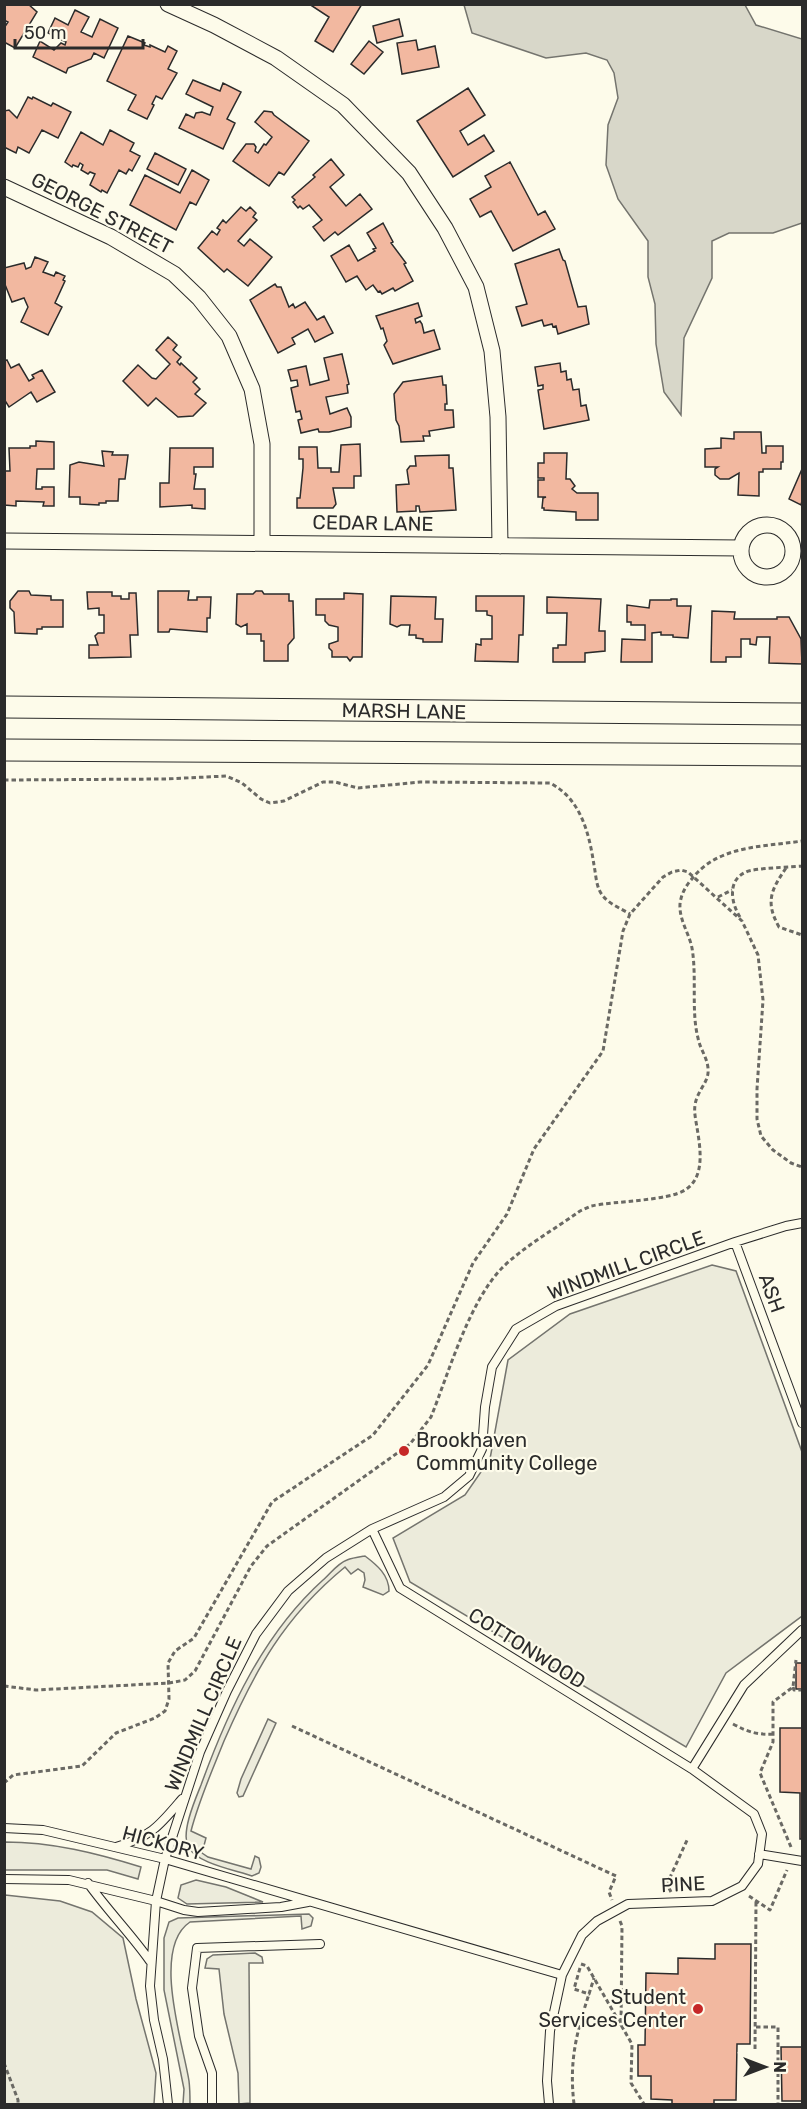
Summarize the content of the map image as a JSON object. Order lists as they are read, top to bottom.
{
  "streets": {
    "main road": ["MARSH LANE"],
    "street": ["GEORGE STREET", "CEDAR LANE"],
    "lane": [
      "WINDMILL CIRCLE",
      "ASH",
      "COTTONWOOD",
      "HICKORY",
      "PINE"
    ]
  },
  "crossings": [
    ["GEORGE STREET", "CEDAR LANE"],
    ["WINDMILL CIRCLE", "ASH"],
    ["WINDMILL CIRCLE", "COTTONWOOD"],
    ["WINDMILL CIRCLE", "HICKORY"],
    ["COTTONWOOD", "PINE"],
    ["HICKORY", "PINE"]
  ],
  "places": ["Brookhaven Community College", "Student Services Center"],
  "scale_bar": "50 m",
  "north": "right"
}
